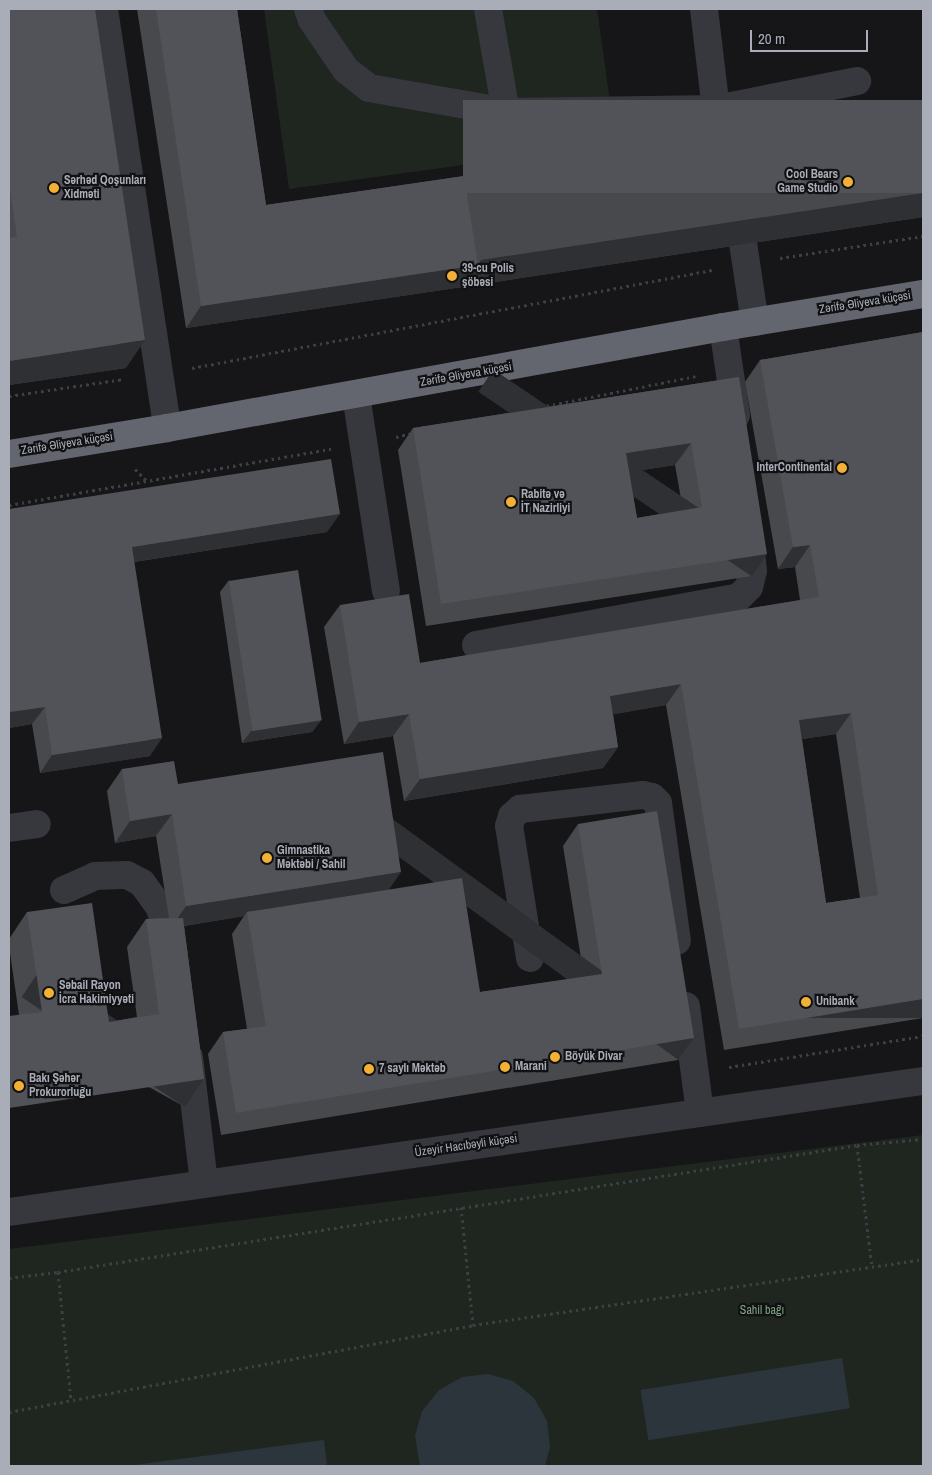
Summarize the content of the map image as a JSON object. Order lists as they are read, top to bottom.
{
  "streets": {
    "highway": ["Zərifə Əliyeva küçəsi"],
    "street": ["Üzeyir Hacıbəyli küçəsi"]
  },
  "parks": ["Sahil bağı"],
  "places": [
    "Cool Bears Game Studio",
    "Sərhəd Qoşunları Xidməti",
    "39-cu Polis şöbəsi",
    "InterContinental",
    "Rabitə və İT Nazirliyi",
    "Gimnastika Məktəbi / Sahil",
    "Səbail Rayon İcra Hakimiyyəti",
    "Unibank",
    "Böyük Divar",
    "Marani",
    "7 saylı Məktəb",
    "Bakı Şəhər Prokurorluğu"
  ],
  "scale_bar": "20 m"
}
